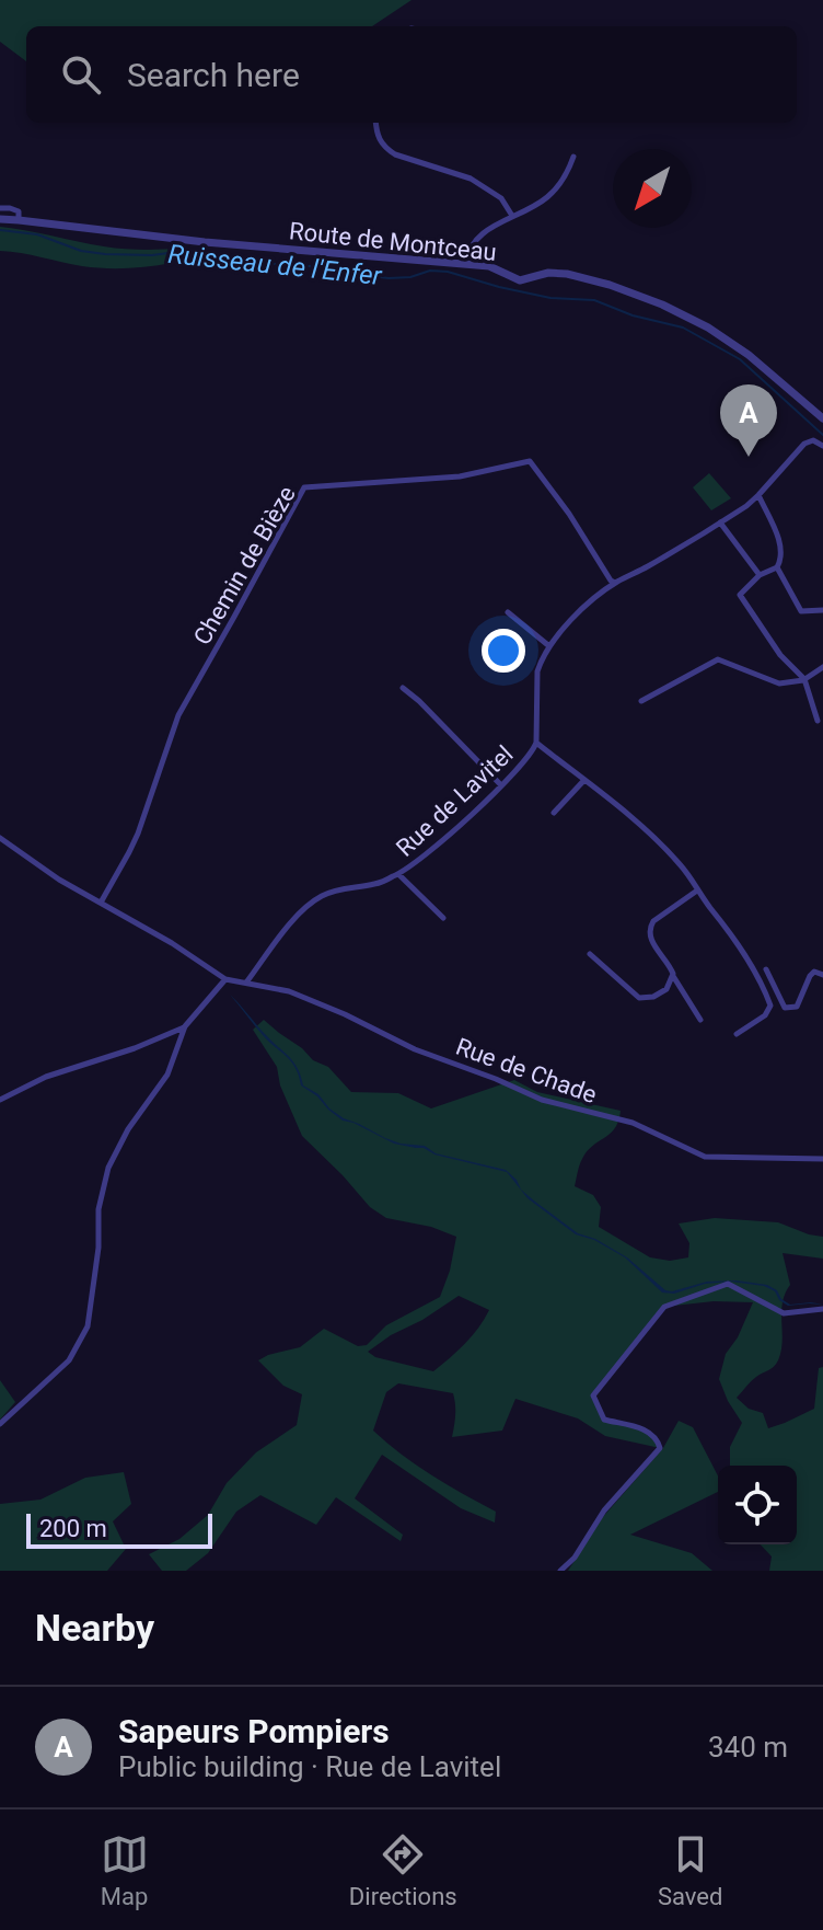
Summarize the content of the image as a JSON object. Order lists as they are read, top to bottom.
{
  "streets": {
    "street": [
      "Route de Montceau",
      "Chemin de Bièze",
      "Rue de Lavitel",
      "Rue de Chade"
    ]
  },
  "crossings": [
    ["Chemin de Bièze", "Rue de Lavitel"],
    ["Rue de Lavitel", "Rue de Chade"]
  ],
  "water": ["Ruisseau de l'Enfer"],
  "scale_bar": "200 m",
  "north": "bottom left",
  "page": {
    "search": "Search here",
    "pins": "A",
    "scale": "200 m",
    "heading": "Nearby",
    "list": [
      {
        "mark": "A",
        "name": "Sapeurs Pompiers",
        "note": "Public building · Rue de Lavitel",
        "value": "340 m"
      }
    ],
    "nav": ["Map", "Directions", "Saved"]
  }
}
